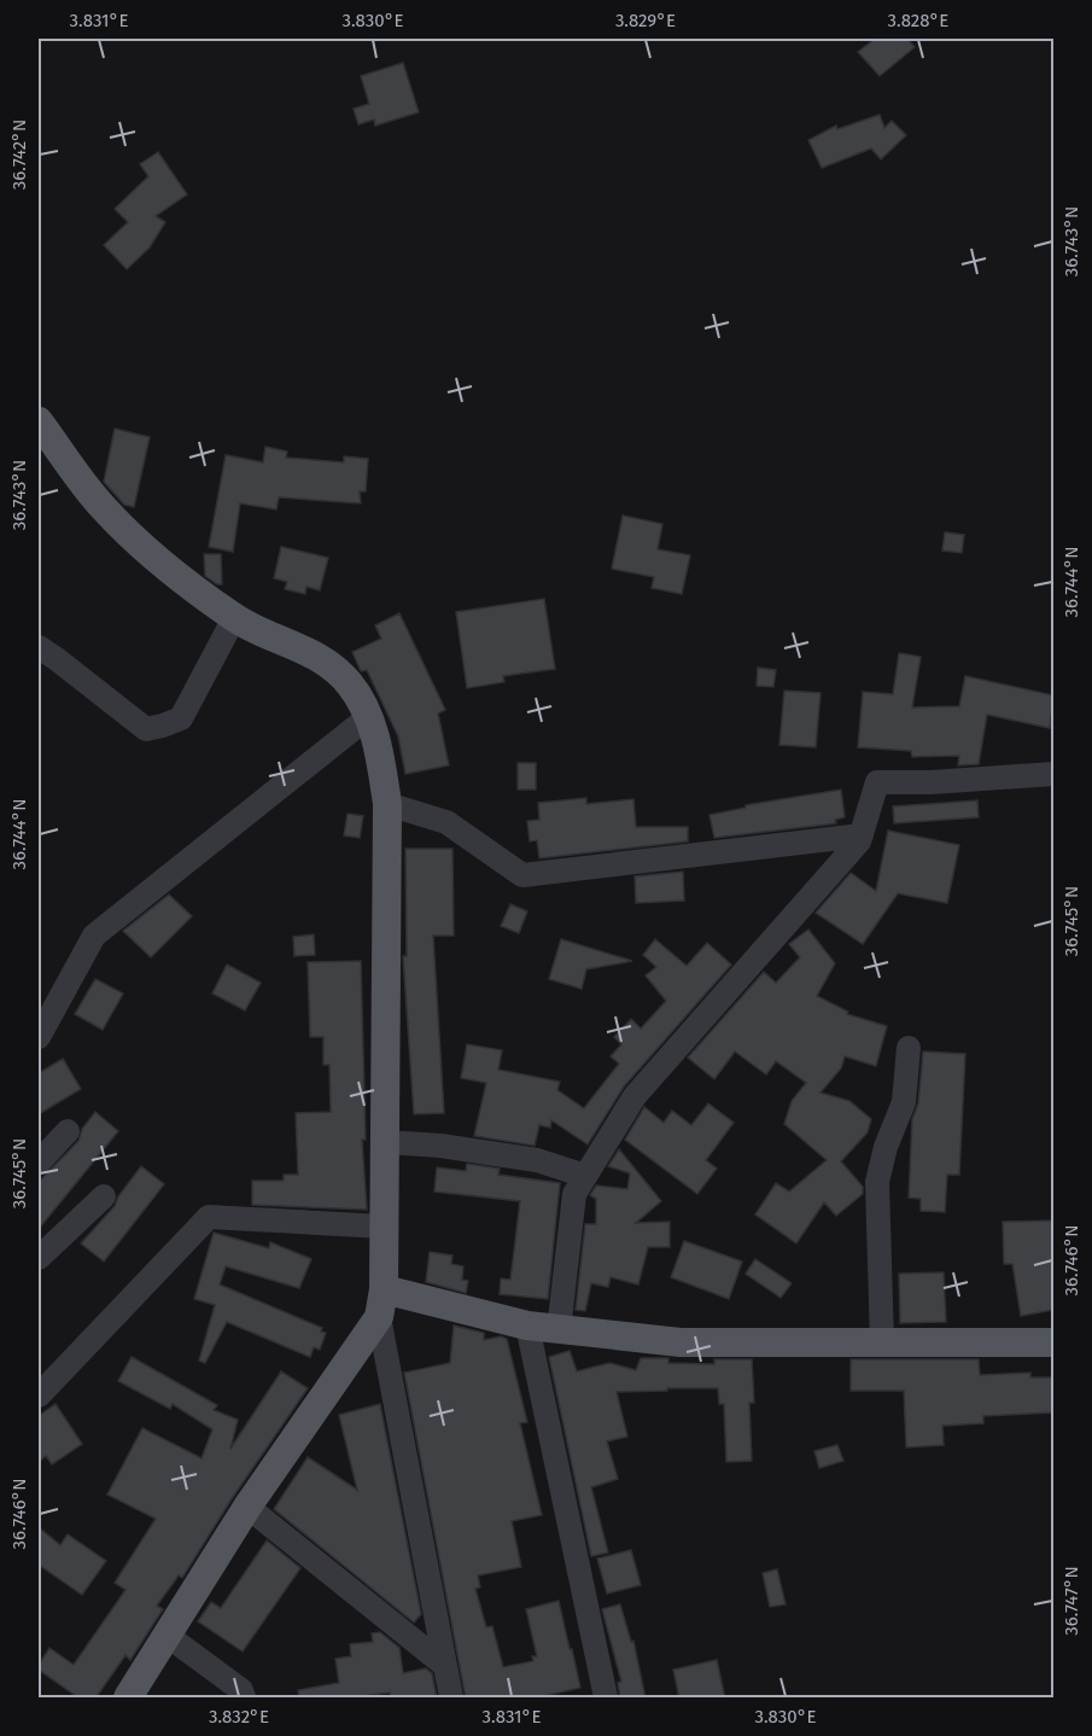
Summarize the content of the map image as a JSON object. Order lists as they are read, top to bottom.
{
  "coordinates": [
    "3.831°E",
    "3.830°E",
    "3.829°E",
    "3.828°E",
    "36.742°N",
    "36.743°N",
    "36.744°N",
    "36.745°N",
    "36.746°N",
    "36.747°N",
    "3.832°E"
  ]
}
